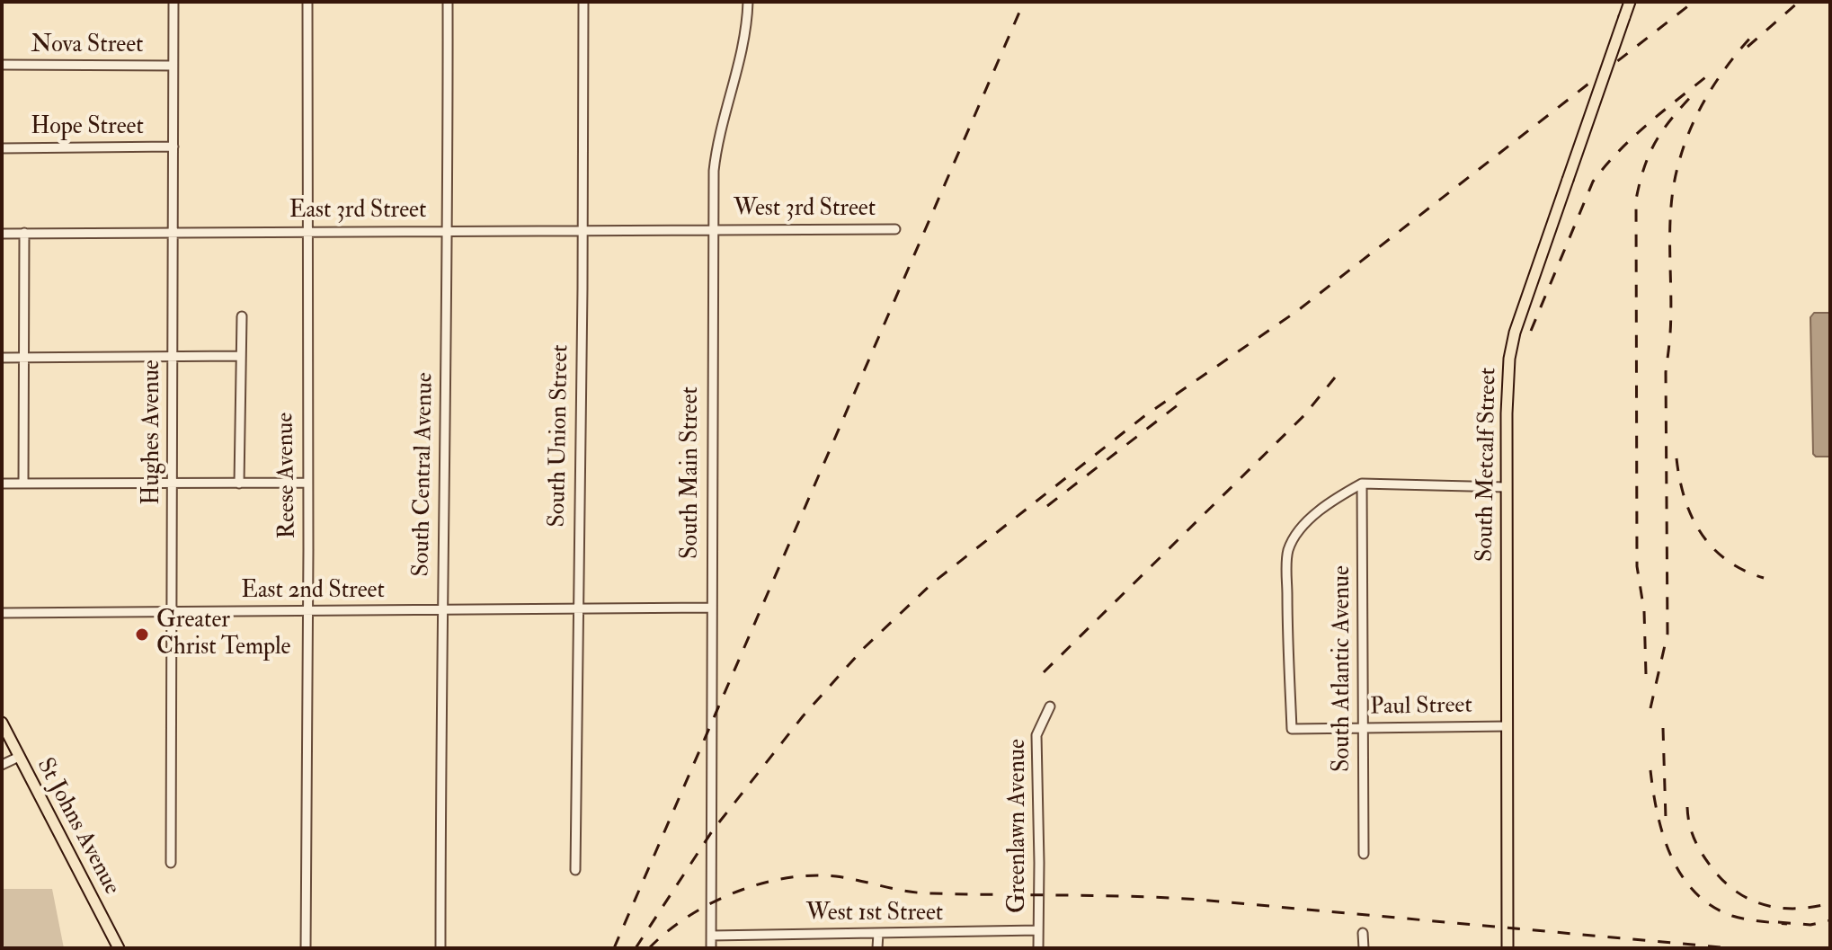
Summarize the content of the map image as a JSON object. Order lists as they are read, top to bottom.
{
  "streets": {
    "main road": ["South Metcalf Street", "St Johns Avenue"],
    "street": [
      "Nova Street",
      "Hope Street",
      "West 3rd Street",
      "East 3rd Street",
      "Hughes Avenue",
      "South Union Street",
      "South Main Street",
      "South Central Avenue",
      "Reese Avenue",
      "East 2nd Street",
      "South Atlantic Avenue",
      "Paul Street",
      "Greenlawn Avenue",
      "West 1st Street"
    ]
  },
  "crossings": [
    ["Nova Street", "Hughes Avenue"],
    ["Hope Street", "Hughes Avenue"],
    ["West 3rd Street", "East 3rd Street"],
    ["West 3rd Street", "South Main Street"],
    ["East 3rd Street", "Hughes Avenue"],
    ["East 3rd Street", "South Union Street"],
    ["East 3rd Street", "South Main Street"],
    ["East 3rd Street", "South Central Avenue"],
    ["East 3rd Street", "Reese Avenue"],
    ["Hughes Avenue", "East 2nd Street"],
    ["South Union Street", "East 2nd Street"],
    ["South Metcalf Street", "Paul Street"],
    ["South Main Street", "East 2nd Street"],
    ["South Main Street", "West 1st Street"],
    ["South Central Avenue", "East 2nd Street"],
    ["Reese Avenue", "East 2nd Street"],
    ["South Atlantic Avenue", "Paul Street"],
    ["Greenlawn Avenue", "West 1st Street"]
  ],
  "places": ["Greater Christ Temple"]
}
